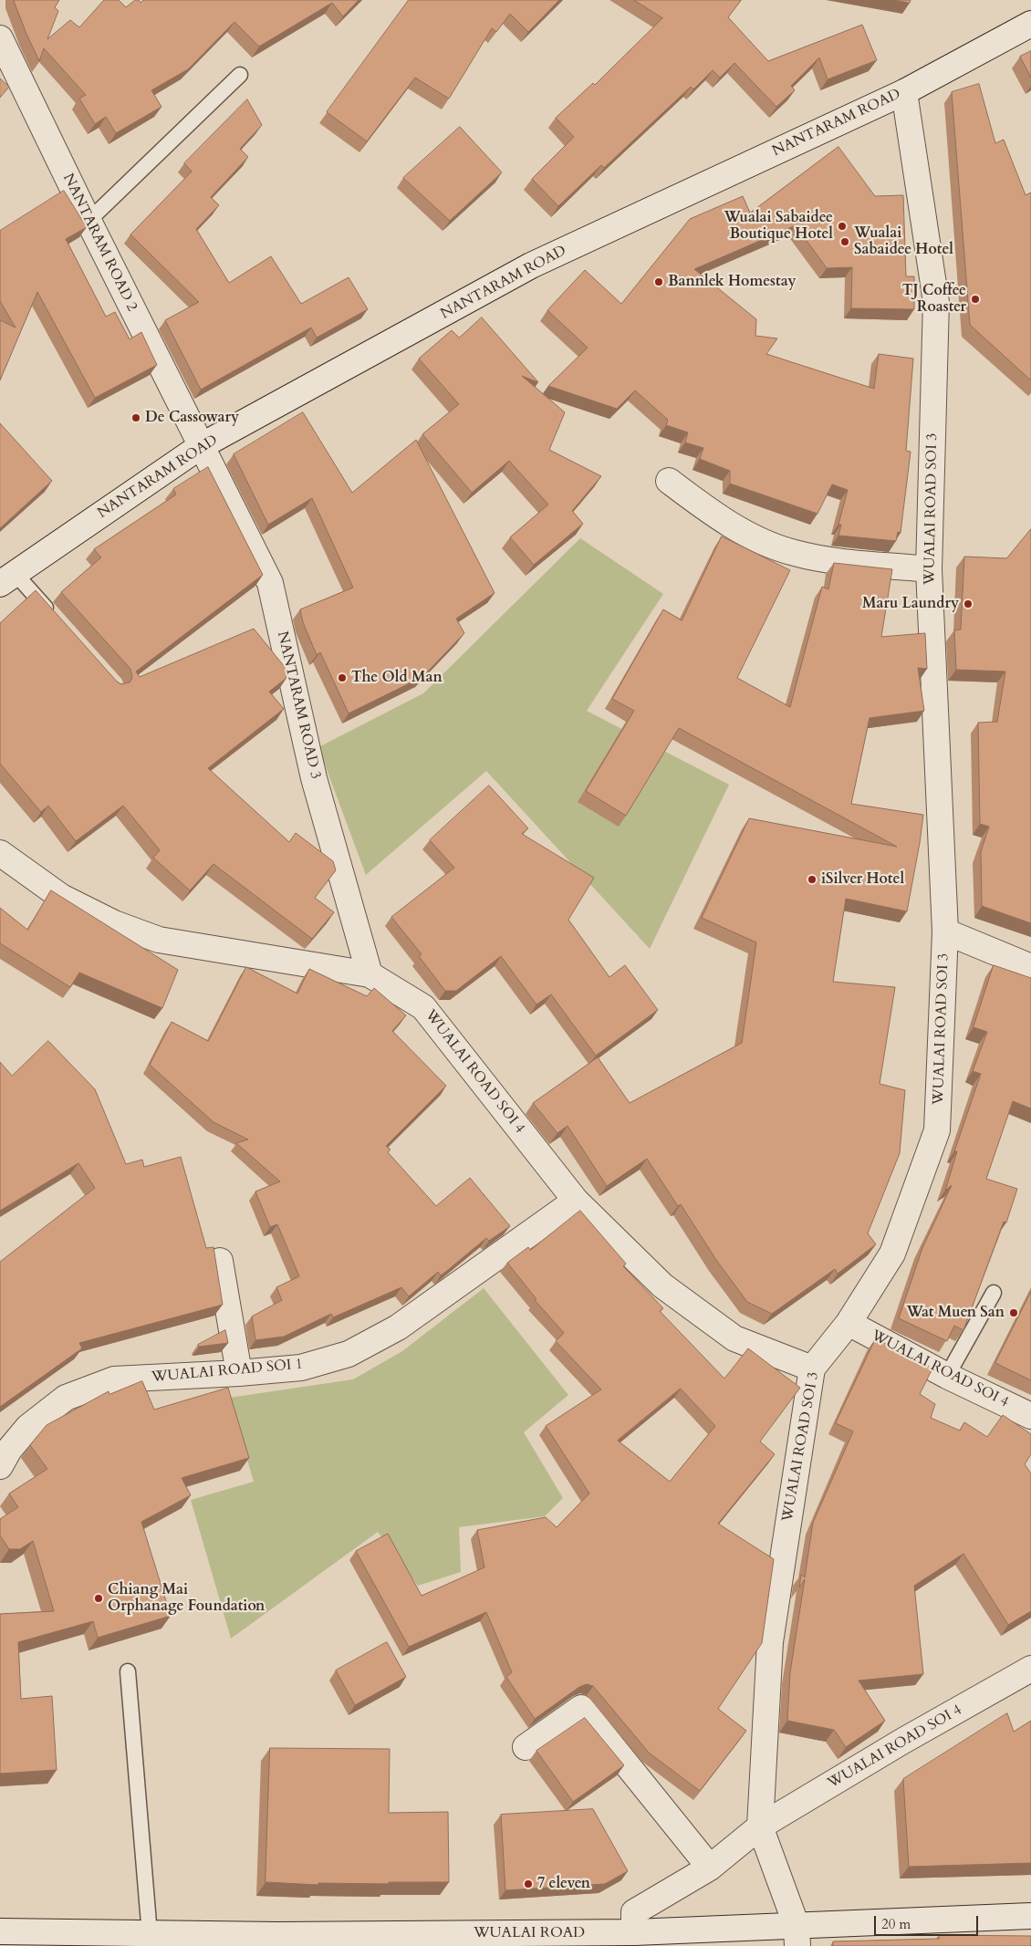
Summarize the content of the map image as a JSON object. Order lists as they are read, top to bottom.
{
  "streets": {
    "street": [
      "NANTARAM ROAD",
      "NANTARAM ROAD 2",
      "WUALAI ROAD SOI 3",
      "NANTARAM ROAD 3",
      "WUALAI ROAD SOI 4",
      "WUALAI ROAD SOI 1",
      "WUALAI ROAD"
    ]
  },
  "crossings": [
    ["NANTARAM ROAD", "NANTARAM ROAD 2"],
    ["NANTARAM ROAD", "WUALAI ROAD SOI 3"],
    ["NANTARAM ROAD", "NANTARAM ROAD 3"],
    ["NANTARAM ROAD 2", "NANTARAM ROAD 3"],
    ["WUALAI ROAD SOI 3", "WUALAI ROAD SOI 4"],
    ["WUALAI ROAD SOI 3", "WUALAI ROAD"],
    ["NANTARAM ROAD 3", "WUALAI ROAD SOI 4"],
    ["WUALAI ROAD SOI 4", "WUALAI ROAD SOI 1"],
    ["WUALAI ROAD SOI 4", "WUALAI ROAD"]
  ],
  "places": [
    "Wualai Sabaidee Boutique Hotel",
    "Wualai Sabaidee Hotel",
    "Bannlek Homestay",
    "TJ Coffee Roaster",
    "De Cassowary",
    "Maru Laundry",
    "The Old Man",
    "iSilver Hotel",
    "Wat Muen San",
    "Chiang Mai Orphanage Foundation",
    "7 eleven"
  ],
  "scale_bar": "20 m"
}
